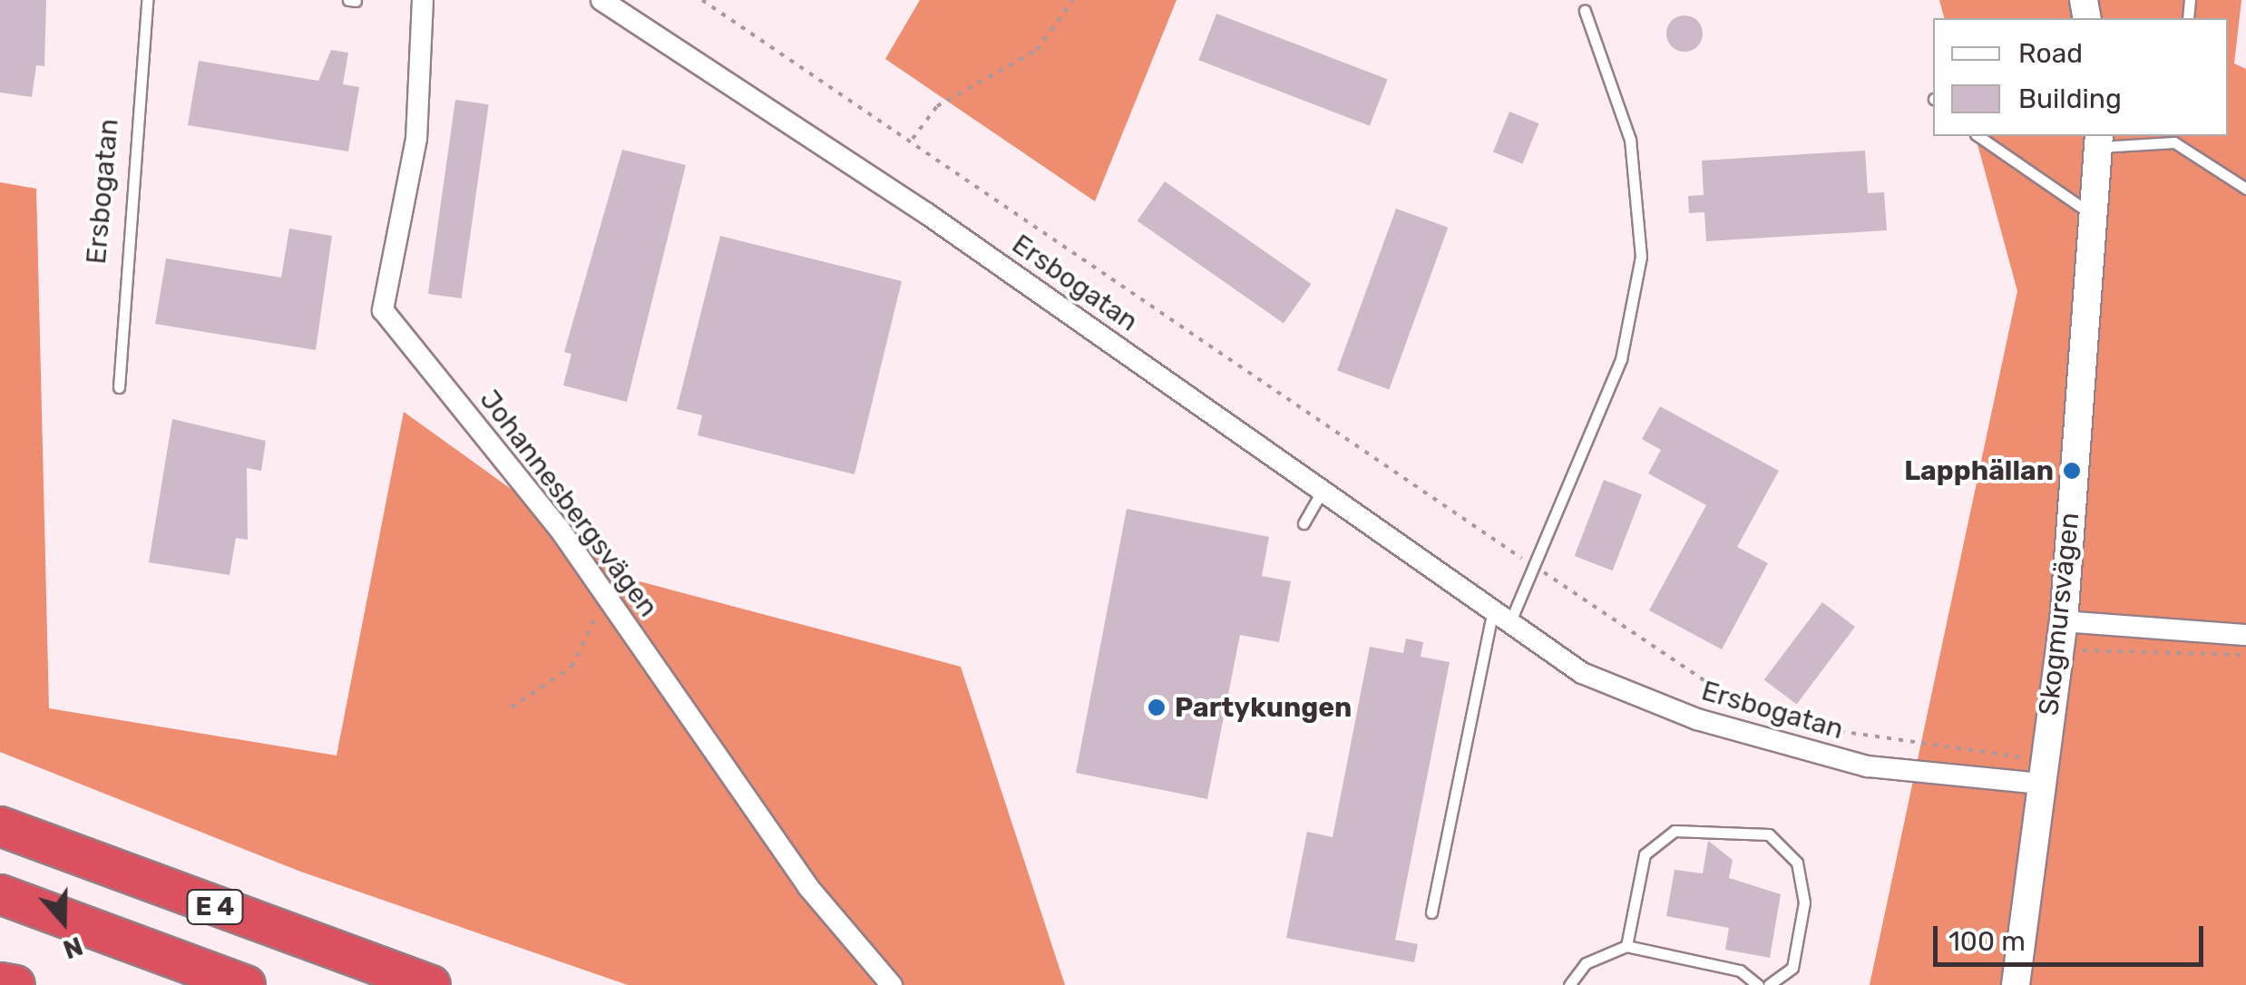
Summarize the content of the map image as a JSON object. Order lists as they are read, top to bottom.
{
  "streets": {
    "highway": ["E 4"],
    "street": ["Ersbogatan", "Johannesbergsvägen", "Skogmursvägen"]
  },
  "crossings": [
    ["Ersbogatan", "Skogmursvägen"]
  ],
  "places": ["Lapphällan", "Partykungen"],
  "legend": ["Road", "Building"],
  "scale_bar": "100 m",
  "north": "bottom"
}
